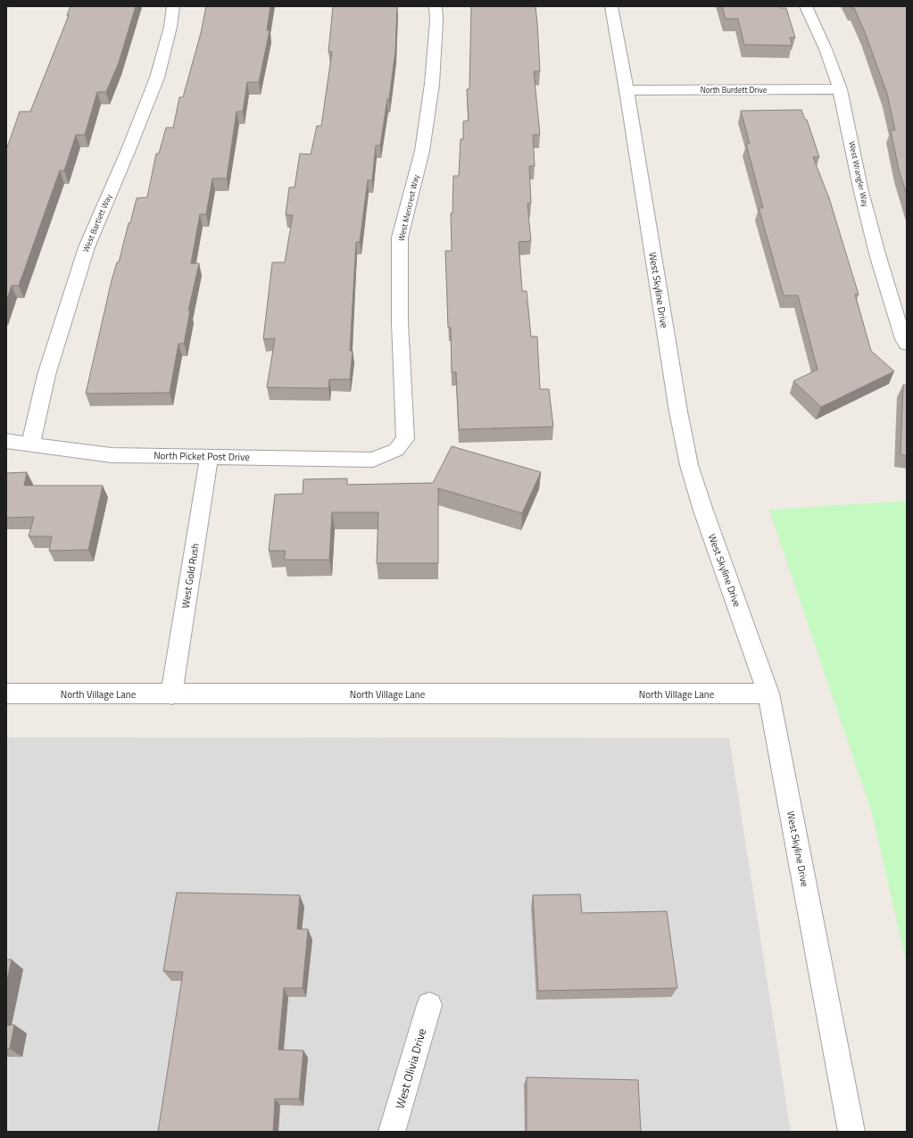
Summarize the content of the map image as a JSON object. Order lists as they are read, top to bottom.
{
  "streets": {
    "street": [
      "North Burdett Drive",
      "West Wrangler Way",
      "West Mericrest Way",
      "West Bartlett Way",
      "West Skyline Drive",
      "North Picket Post Drive",
      "West Gold Rush",
      "North Village Lane",
      "West Olivia Drive"
    ]
  },
  "crossings": [
    ["North Burdett Drive", "West Wrangler Way"],
    ["North Burdett Drive", "West Skyline Drive"],
    ["West Mericrest Way", "North Picket Post Drive"],
    ["West Bartlett Way", "North Picket Post Drive"],
    ["West Skyline Drive", "North Village Lane"],
    ["North Picket Post Drive", "West Gold Rush"],
    ["West Gold Rush", "North Village Lane"]
  ]
}
